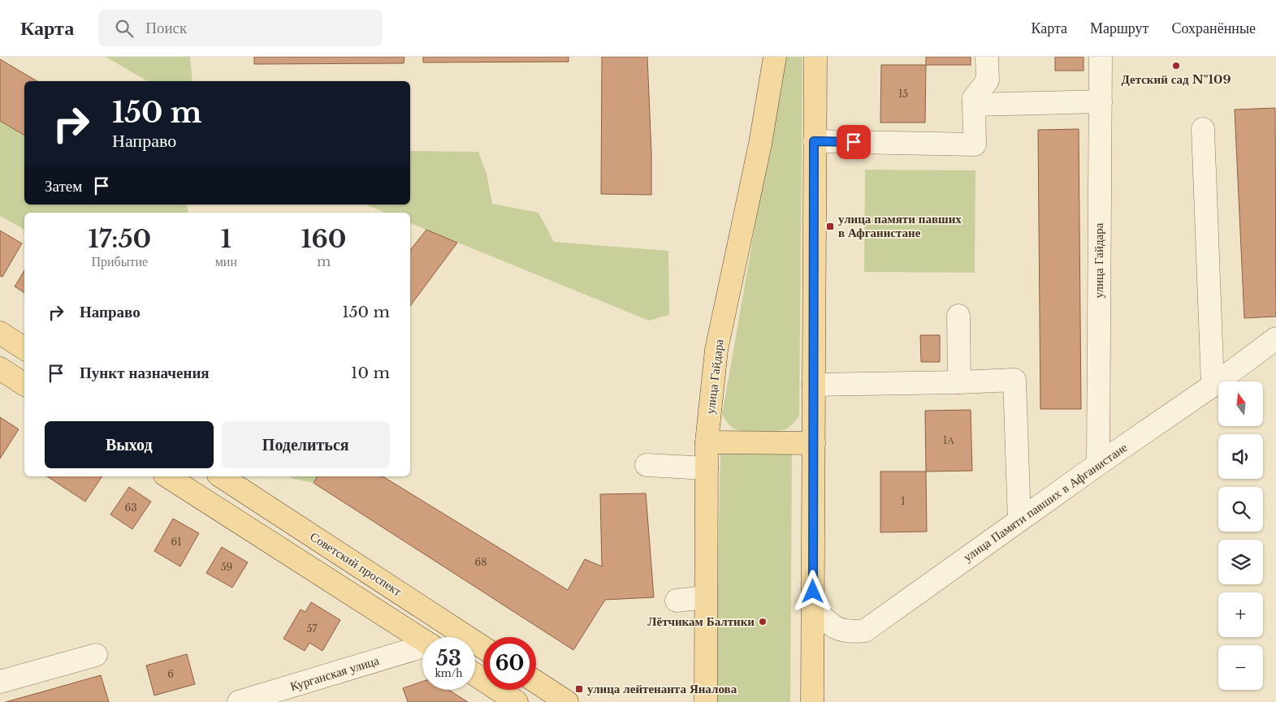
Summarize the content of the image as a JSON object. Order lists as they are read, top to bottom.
{
  "streets": {
    "main road": ["улица Гайдара", "Советский проспект"],
    "street": ["улица Памяти павших в Афганистане", "Курганская улица"]
  },
  "crossings": [
    ["улица Гайдара", "улица Памяти павших в Афганистане"]
  ],
  "places": {
    "other": ["Детский сад №109", "Лётчикам Балтики"],
    "transit": ["улица памяти павших в Афганистане", "улица лейтенанта Яналова"]
  },
  "house_numbers": [
    "15",
    "1А",
    "1",
    "63",
    "61",
    "68",
    "59",
    "57",
    "6"
  ],
  "north": "top",
  "page": {
    "header": "Карта",
    "search": "Поиск",
    "nav": ["Карта", "Маршрут", "Сохранённые"],
    "turn": ["150 m", "Направо"],
    "then": "Затем",
    "eta": [
      "17:50",
      "Прибытие",
      "1",
      "мин",
      "160",
      "m"
    ],
    "list": [
      {
        "name": "Направо",
        "value": "150 m"
      },
      {
        "name": "Пункт назначения",
        "value": "10 m"
      }
    ],
    "map_buttons": ["+", "−"],
    "buttons": ["Выход", "Поделиться"],
    "speed": "53 km/h",
    "limit": "60"
  }
}
